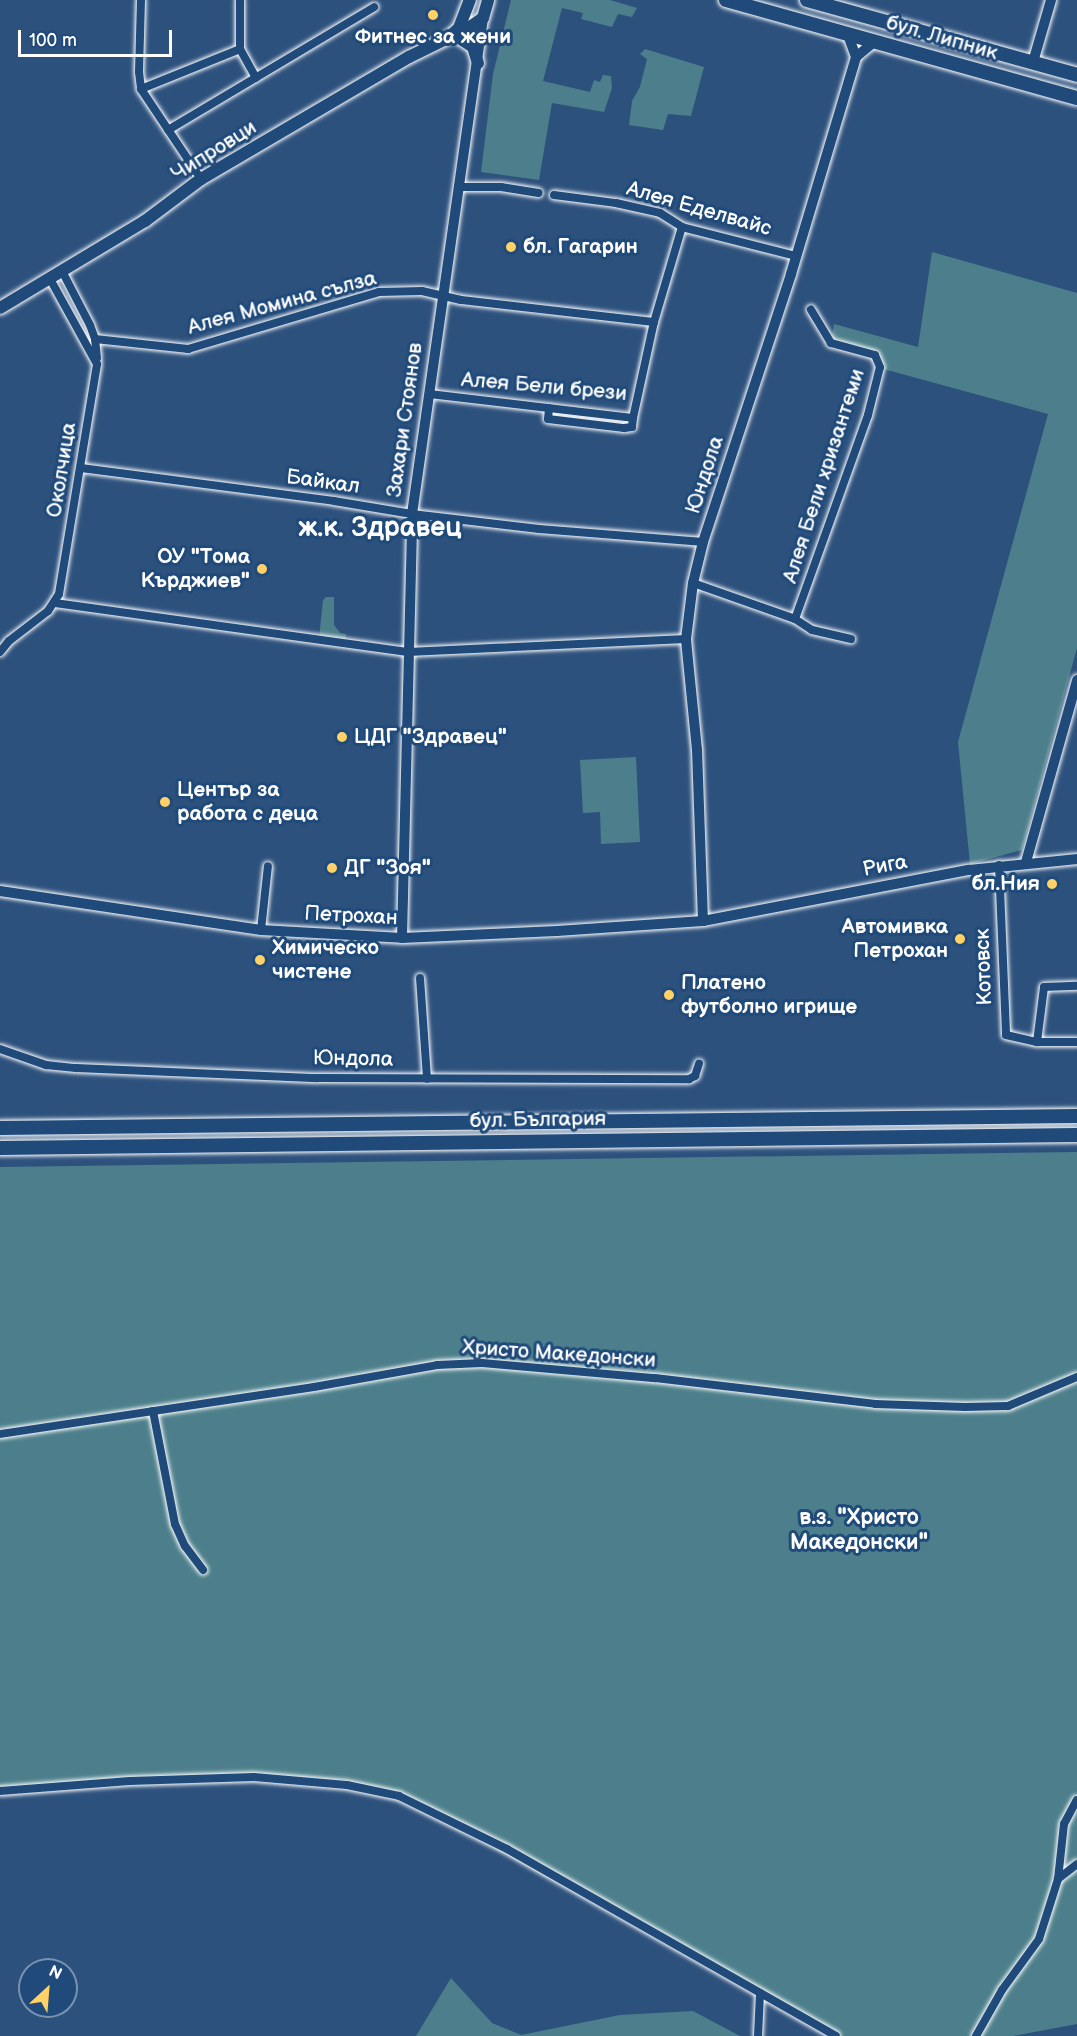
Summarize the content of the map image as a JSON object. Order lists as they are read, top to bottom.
{
  "streets": {
    "main road": ["бул. Липник", "Чипровци", "бул. България"],
    "street": [
      "Алея Еделвайс",
      "Алея Момина сълза",
      "Алея Бели брези",
      "Захари Стоянов",
      "Околчица",
      "Юндола",
      "Алея Бели хризантеми",
      "Байкал",
      "Рига",
      "Петрохан",
      "Котовск",
      "Христо Македонски"
    ]
  },
  "crossings": [
    ["Чипровци", "Захари Стоянов"],
    ["Алея Еделвайс", "Алея Бели брези"],
    ["Алея Еделвайс", "Юндола"],
    ["Алея Момина сълза", "Захари Стоянов"],
    ["Алея Момина сълза", "Околчица"],
    ["Алея Бели брези", "Захари Стоянов"],
    ["Захари Стоянов", "Байкал"],
    ["Захари Стоянов", "Петрохан"],
    ["Околчица", "Байкал"],
    ["Юндола", "Байкал"],
    ["Юндола", "Рига"],
    ["Юндола", "Петрохан"],
    ["Рига", "Петрохан"],
    ["Рига", "Котовск"]
  ],
  "districts": ["ж.к. Здравец", "в.з. \"Христо Македонски\""],
  "places": [
    "Фитнес за жени",
    "бл. Гагарин",
    "ОУ \"Тома Кърджиев\"",
    "ЦДГ \"Здравец\"",
    "Център за работа с деца",
    "ДГ \"Зоя\"",
    "бл.Ния",
    "Автомивка Петрохан",
    "Химическо чистене",
    "Платено футболно игрище"
  ],
  "scale_bar": "100 m",
  "north": "top right"
}
